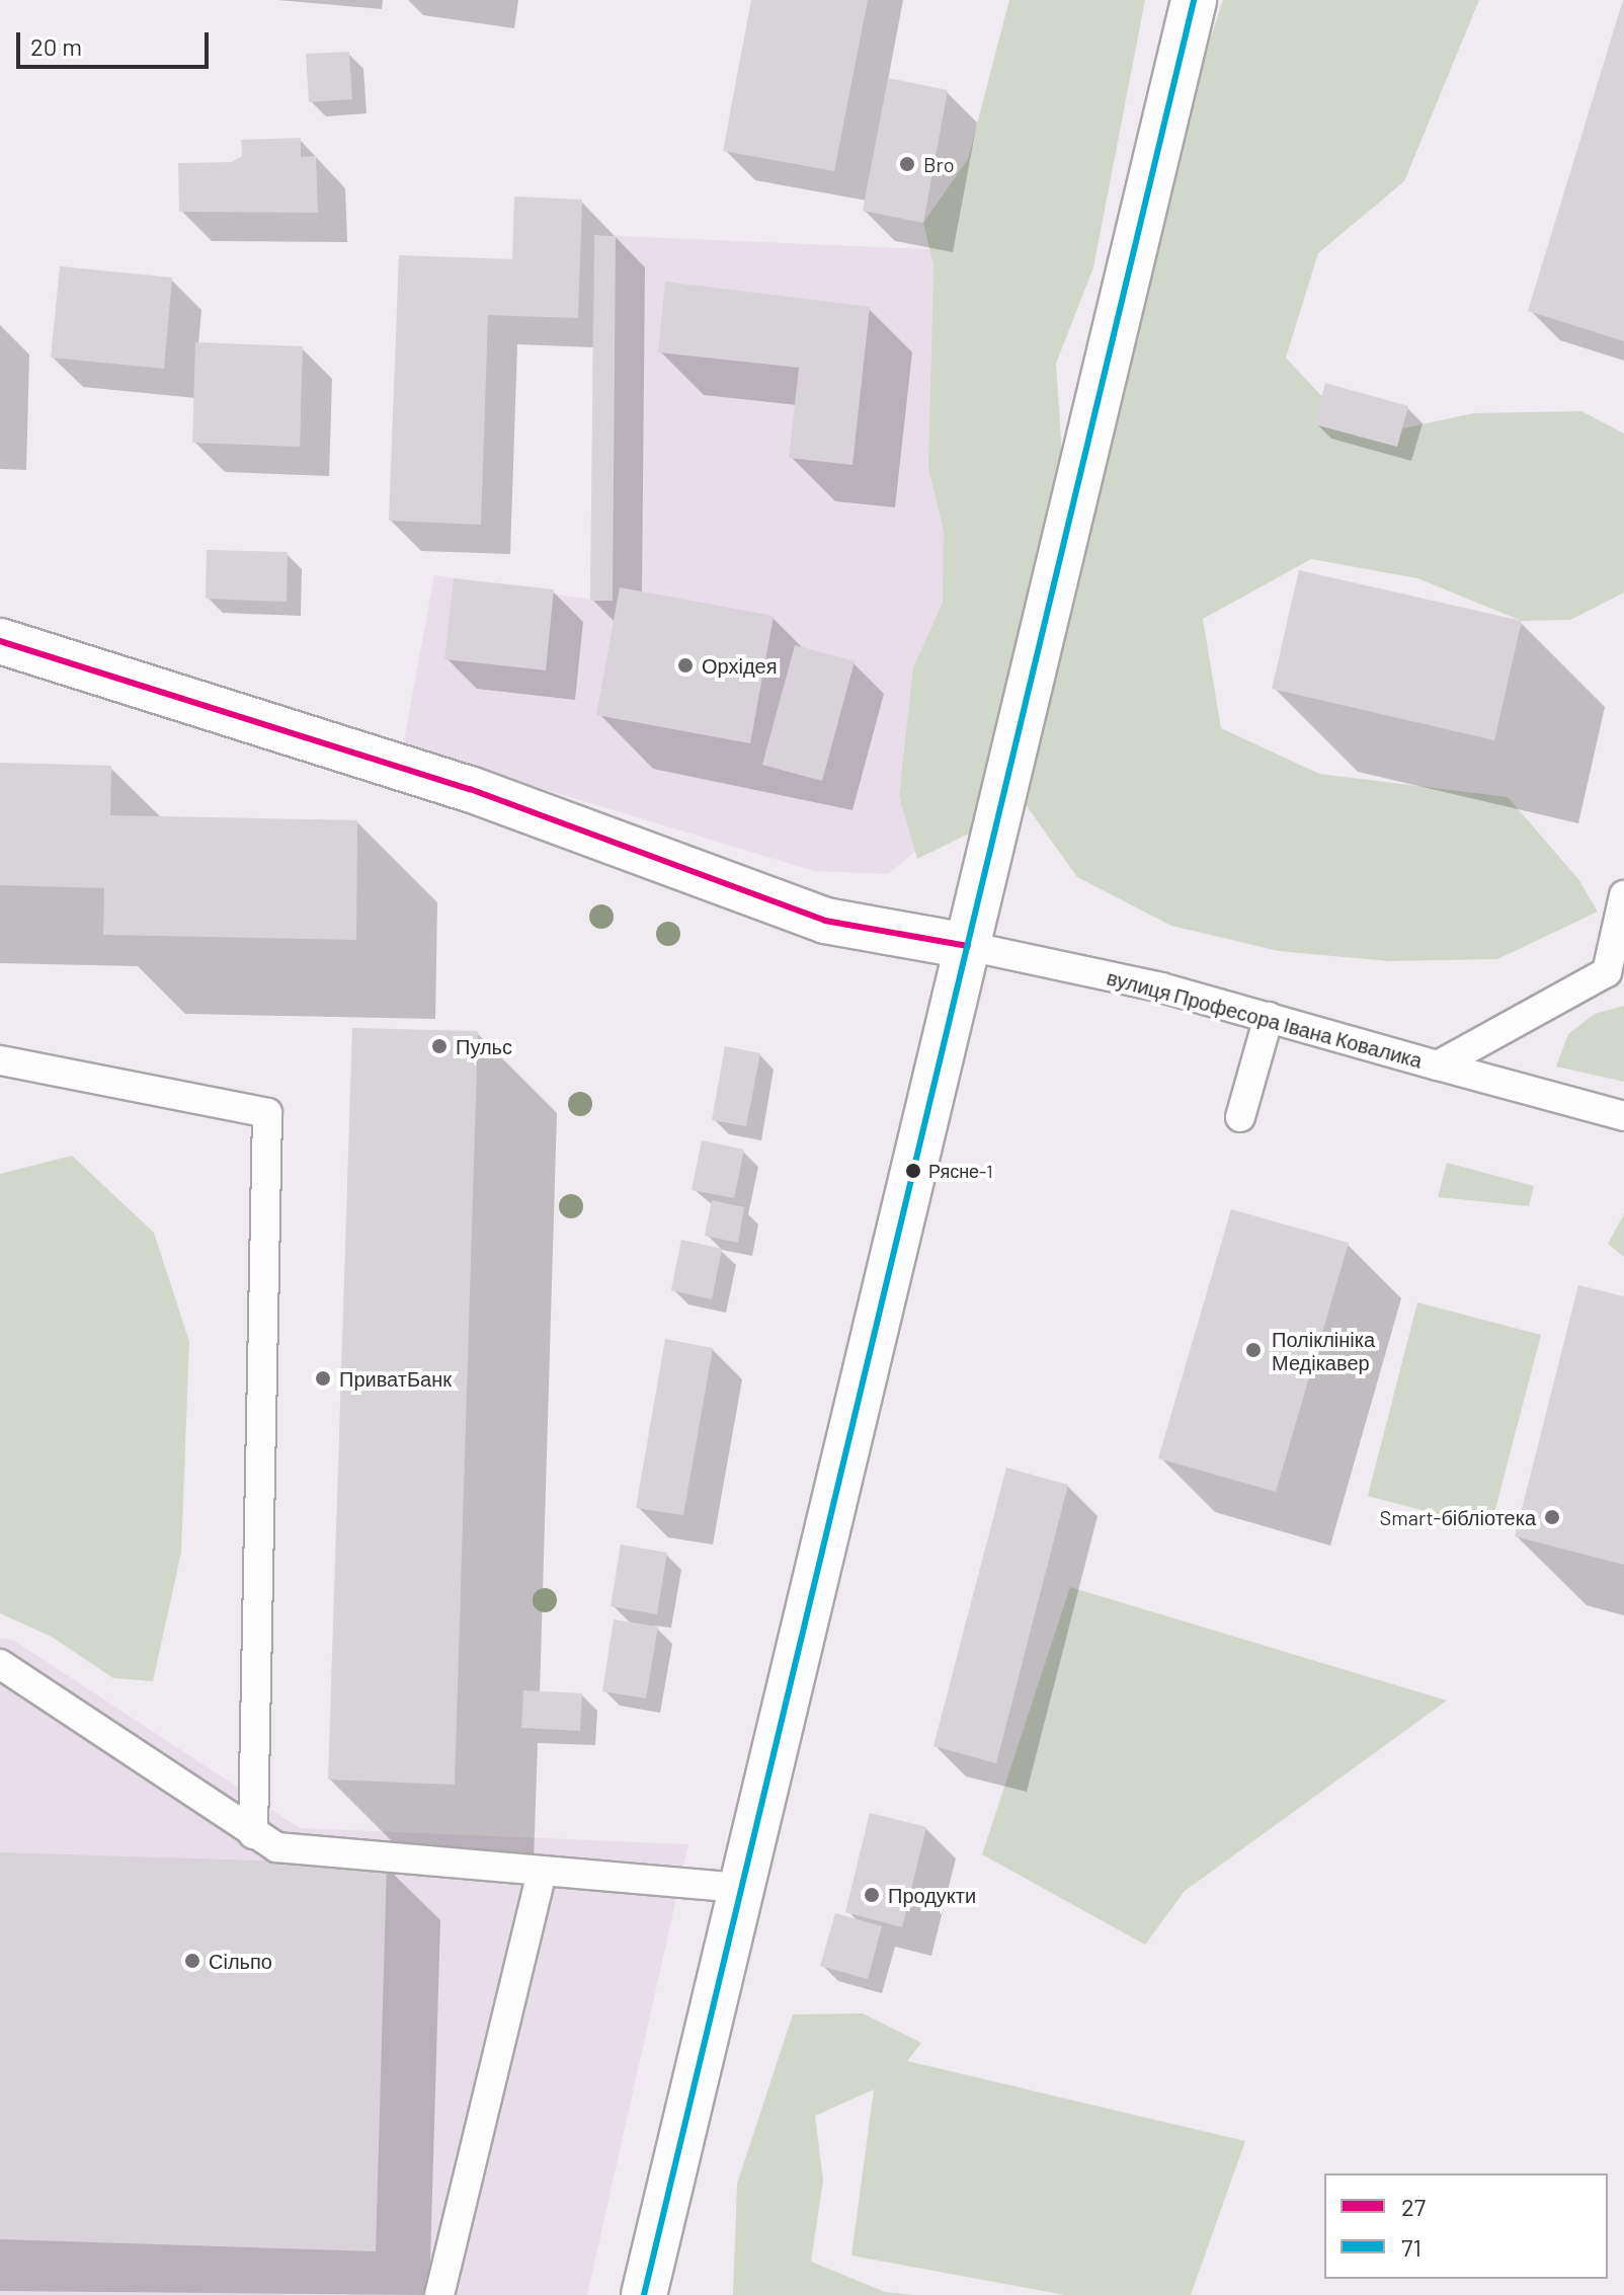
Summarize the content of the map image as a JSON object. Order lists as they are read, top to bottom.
{
  "streets": {
    "lane": ["вулиця Професора Івана Ковалика"]
  },
  "places": [
    "Bro",
    "Орхідея",
    "Пульс",
    "Рясне-1",
    "Поліклініка Медікавер",
    "ПриватБанк",
    "Smart-бібліотека",
    "Продукти",
    "Сільпо"
  ],
  "lines": ["transit line 71", "transit line 27"],
  "legend": ["27", "71"],
  "scale_bar": "20 m"
}
